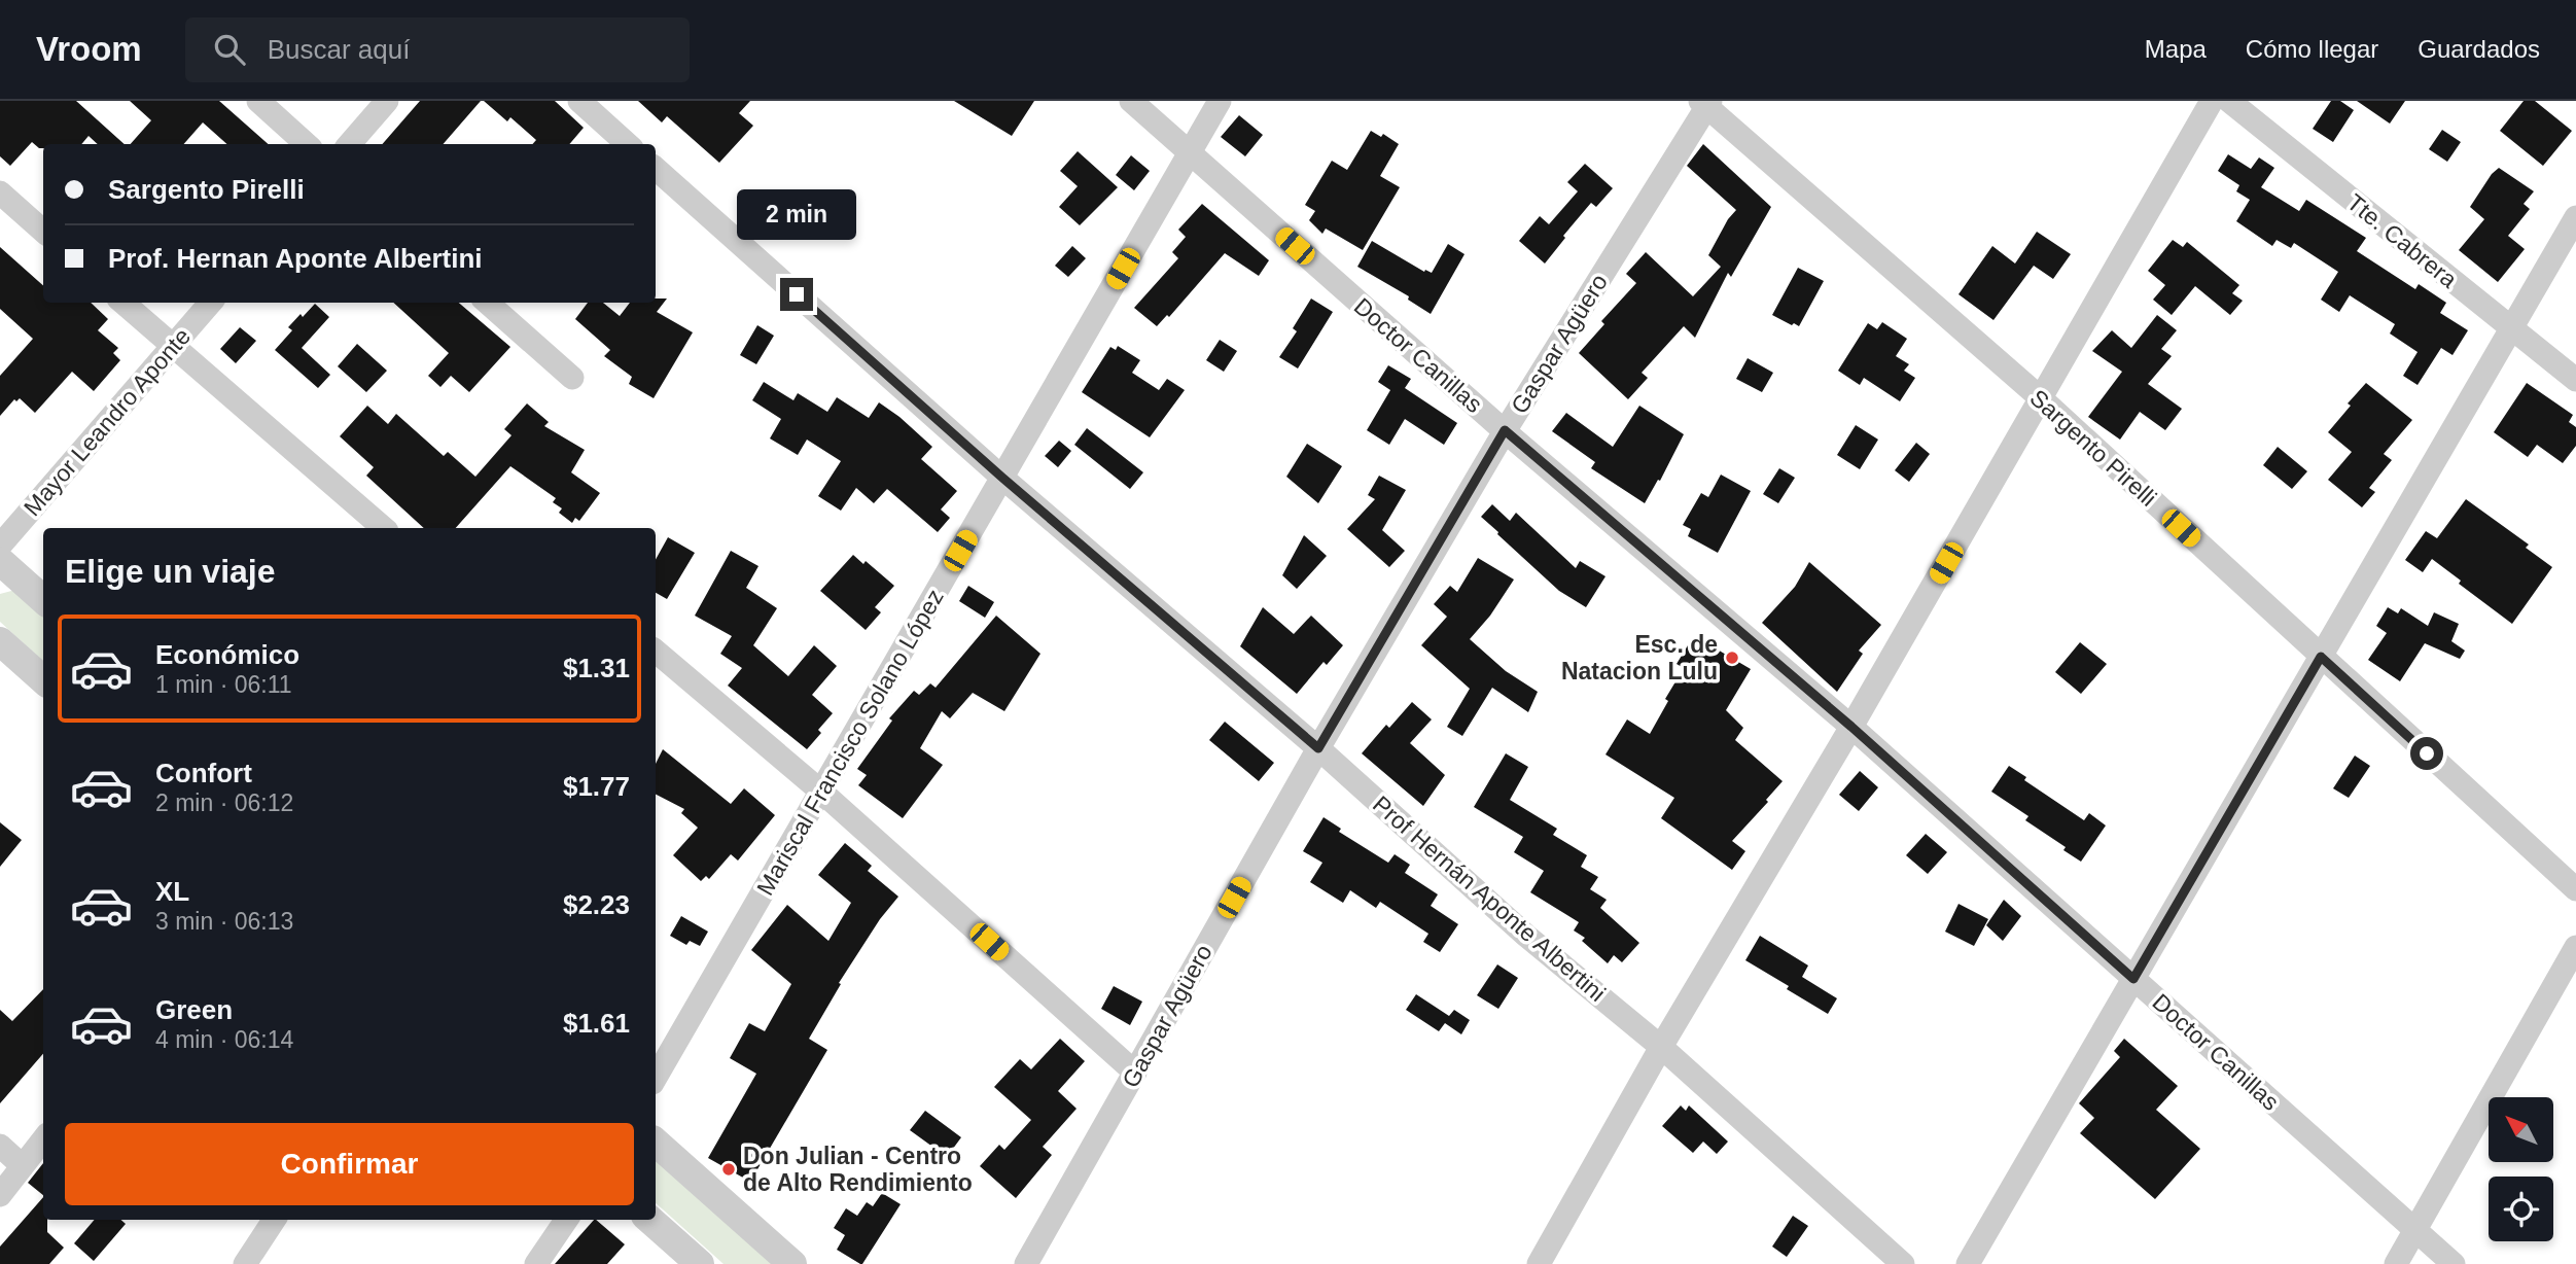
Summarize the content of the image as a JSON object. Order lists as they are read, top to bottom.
{
  "streets": {
    "street": [
      "Tte. Cabrera",
      "Gaspar Agüero",
      "Doctor Canillas",
      "Mayor Leandro Aponte",
      "Sargento Pirelli",
      "Mariscal Francisco Solano López",
      "Prof Hernán Aponte Albertini"
    ]
  },
  "crossings": [
    ["Gaspar Agüero", "Doctor Canillas"],
    ["Gaspar Agüero", "Sargento Pirelli"],
    ["Gaspar Agüero", "Prof Hernán Aponte Albertini"],
    ["Doctor Canillas", "Mariscal Francisco Solano López"],
    ["Mariscal Francisco Solano López", "Prof Hernán Aponte Albertini"]
  ],
  "places": ["Esc. de Natacion Lulu", "Don Julian - Centro de Alto Rendimiento"],
  "north": "top left",
  "page": {
    "header": "Vroom",
    "search": "Buscar aquí",
    "nav": ["Mapa", "Cómo llegar", "Guardados"],
    "banner": ["Sargento Pirelli", "Prof. Hernan Aponte Albertini"],
    "bubble": "2 min",
    "heading": "Elige un viaje",
    "list": [
      {
        "name": "Económico",
        "note": "1 min · 06:11",
        "value": "$1.31"
      },
      {
        "name": "Confort",
        "note": "2 min · 06:12",
        "value": "$1.77"
      },
      {
        "name": "XL",
        "note": "3 min · 06:13",
        "value": "$2.23"
      },
      {
        "name": "Green",
        "note": "4 min · 06:14",
        "value": "$1.61"
      }
    ],
    "buttons": "Confirmar"
  }
}
